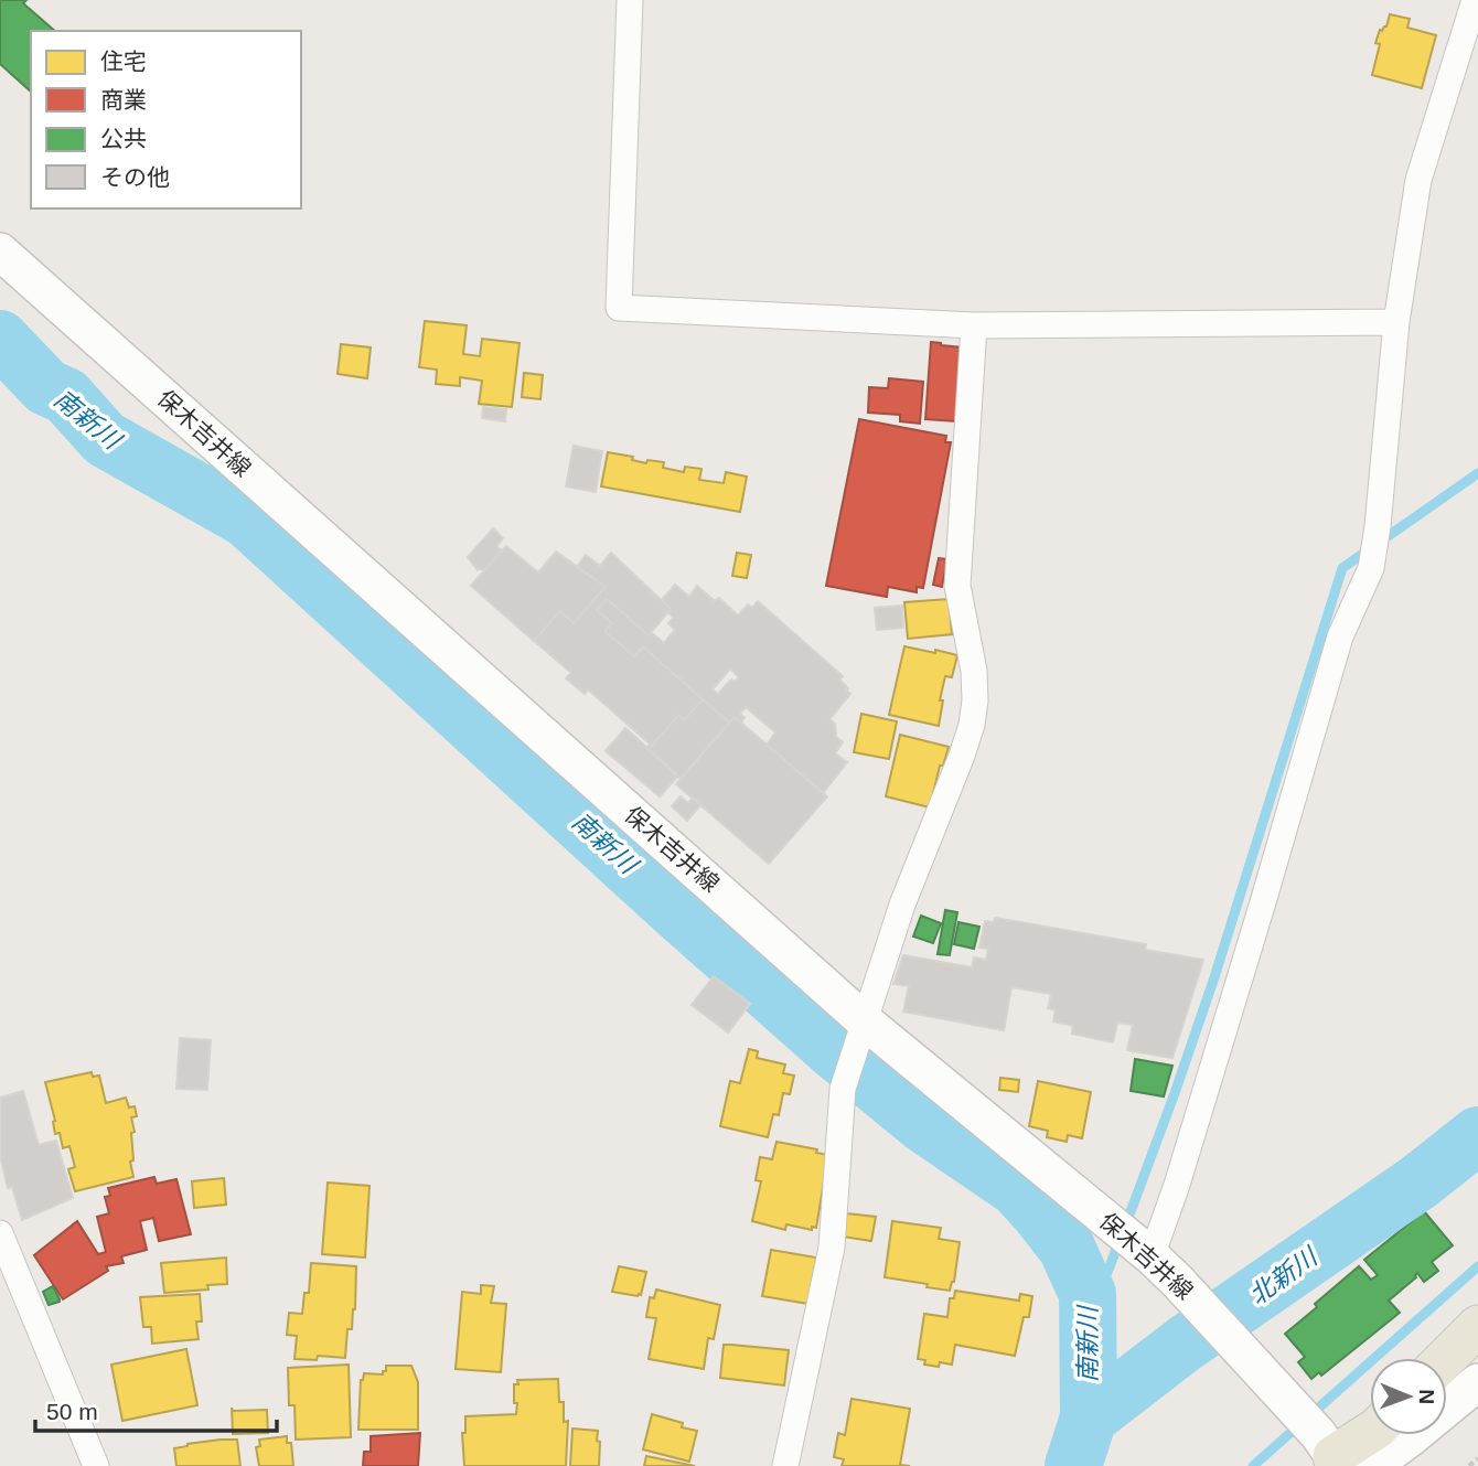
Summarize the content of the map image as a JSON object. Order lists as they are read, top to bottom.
{
  "streets": {
    "main road": ["保木吉井線"]
  },
  "water": ["南新川", "北新川"],
  "legend": [
    "住宅",
    "商業",
    "公共",
    "その他"
  ],
  "scale_bar": "50 m",
  "north": "right"
}
